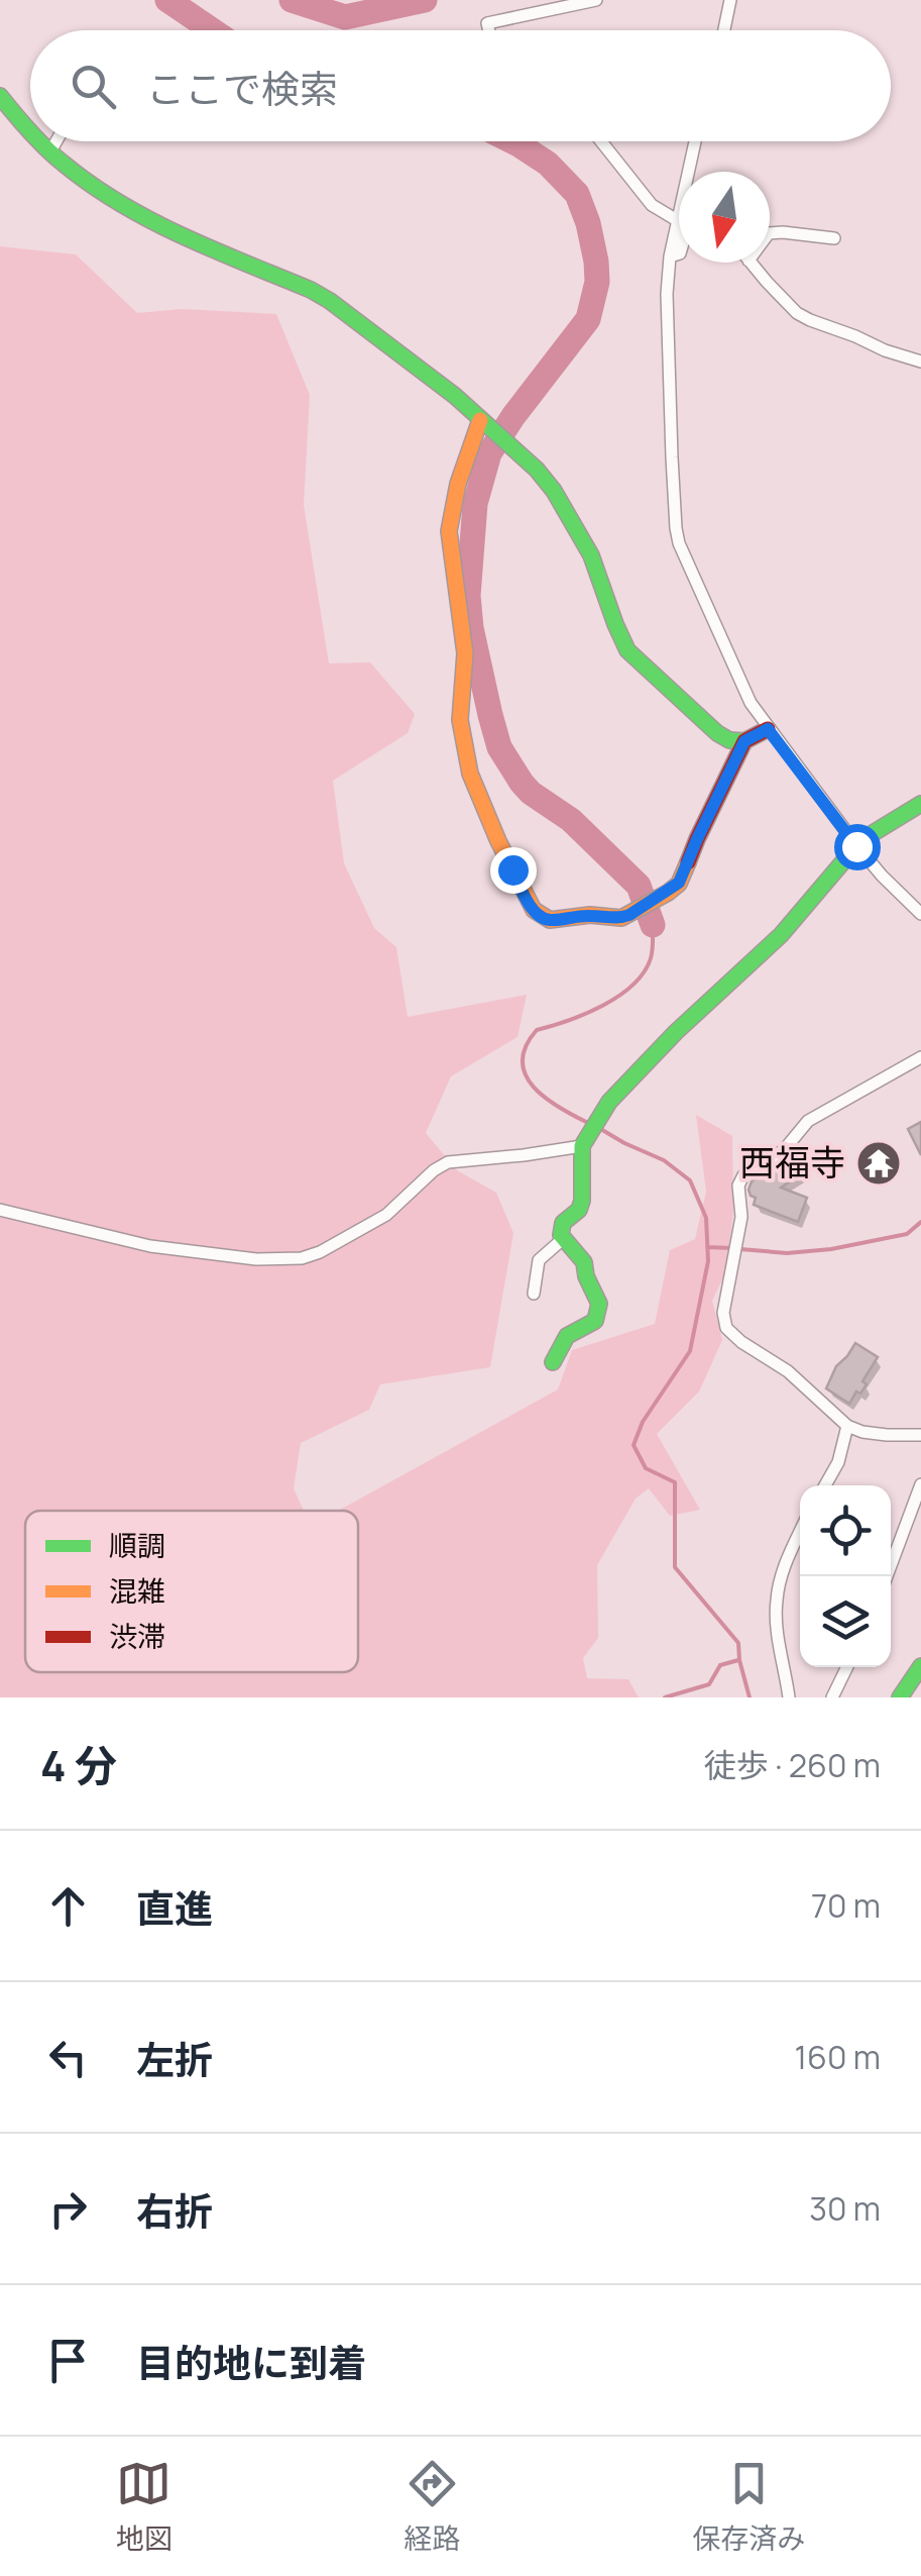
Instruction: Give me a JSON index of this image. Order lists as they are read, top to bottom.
{
  "places": {
    "temple": ["西福寺"]
  },
  "legend": ["順調", "混雑", "渋滞"],
  "north": "bottom",
  "page": {
    "search": "ここで検索",
    "heading": ["4 分", "徒歩 · 260 m"],
    "list": [
      ["直進", "70 m"],
      ["左折", "160 m"],
      ["右折", "30 m"],
      "目的地に到着"
    ],
    "nav": ["地図", "経路", "保存済み"]
  }
}
